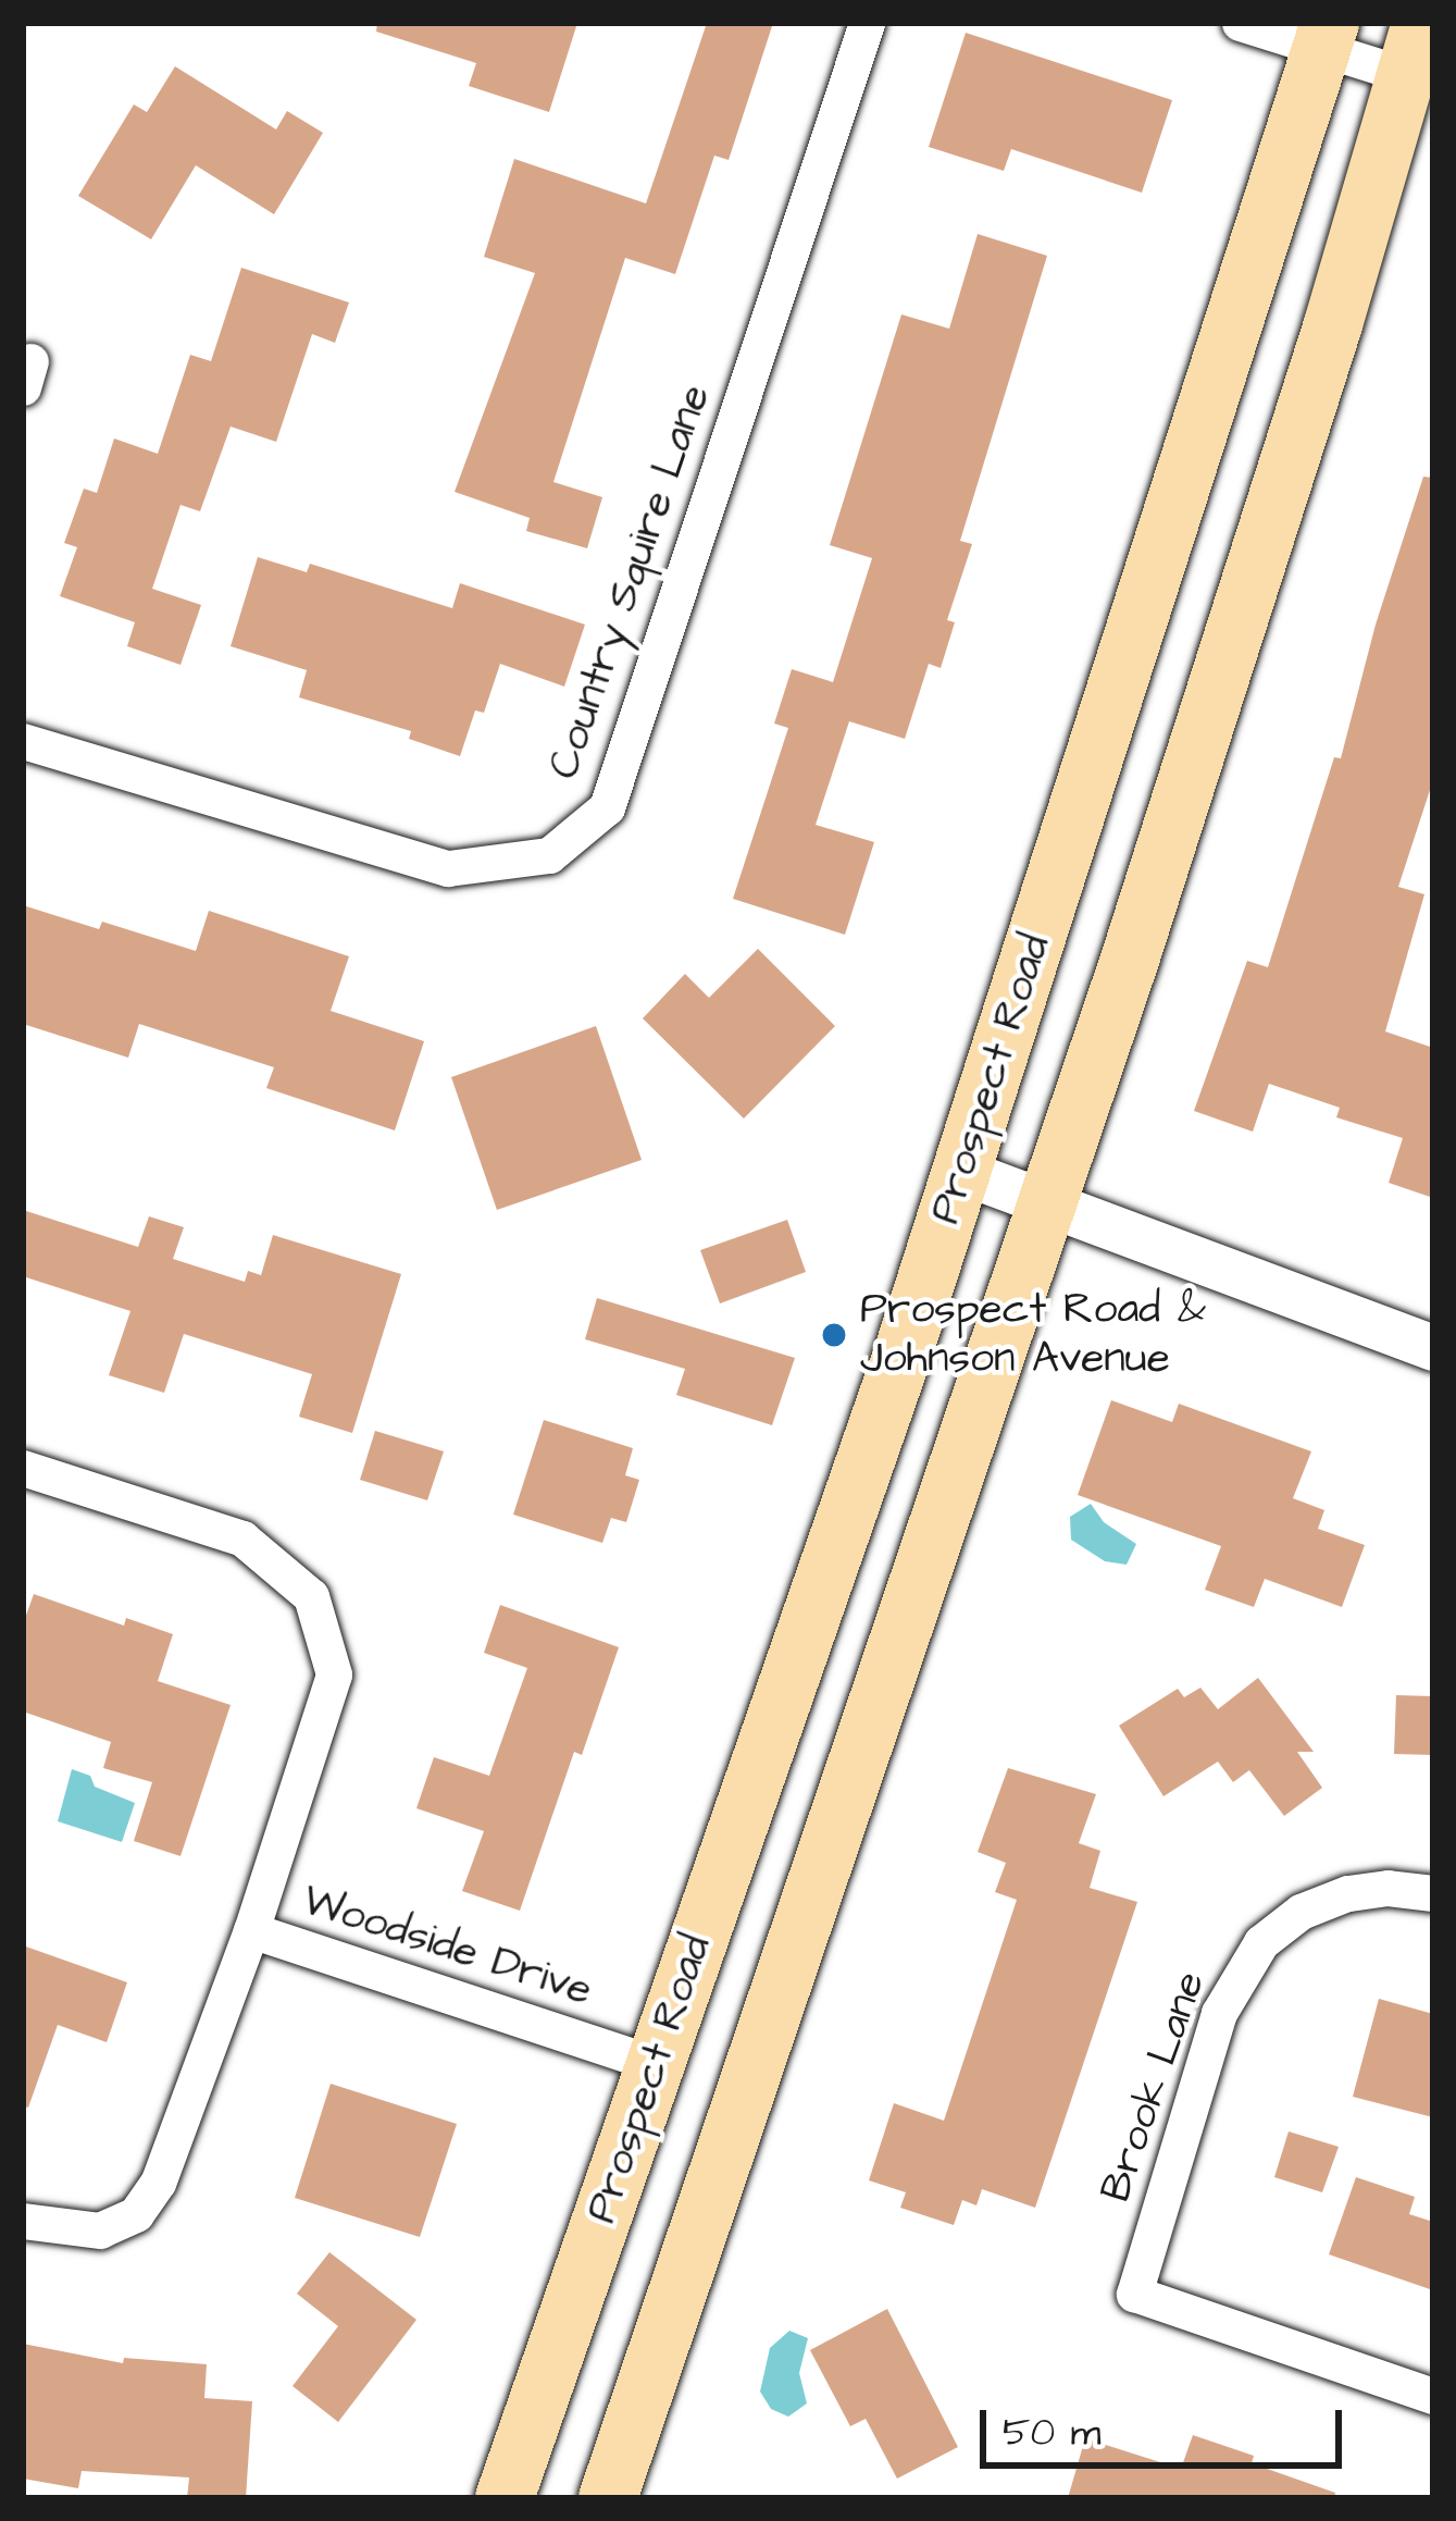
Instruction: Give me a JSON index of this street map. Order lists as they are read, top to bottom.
{
  "streets": {
    "main road": ["Prospect Road"],
    "street": ["Country Squire Lane", "Woodside Drive", "Brook Lane"]
  },
  "crossings": [
    ["Prospect Road", "Woodside Drive"]
  ],
  "places": ["Prospect Road & Johnson Avenue"],
  "scale_bar": "50 m"
}
